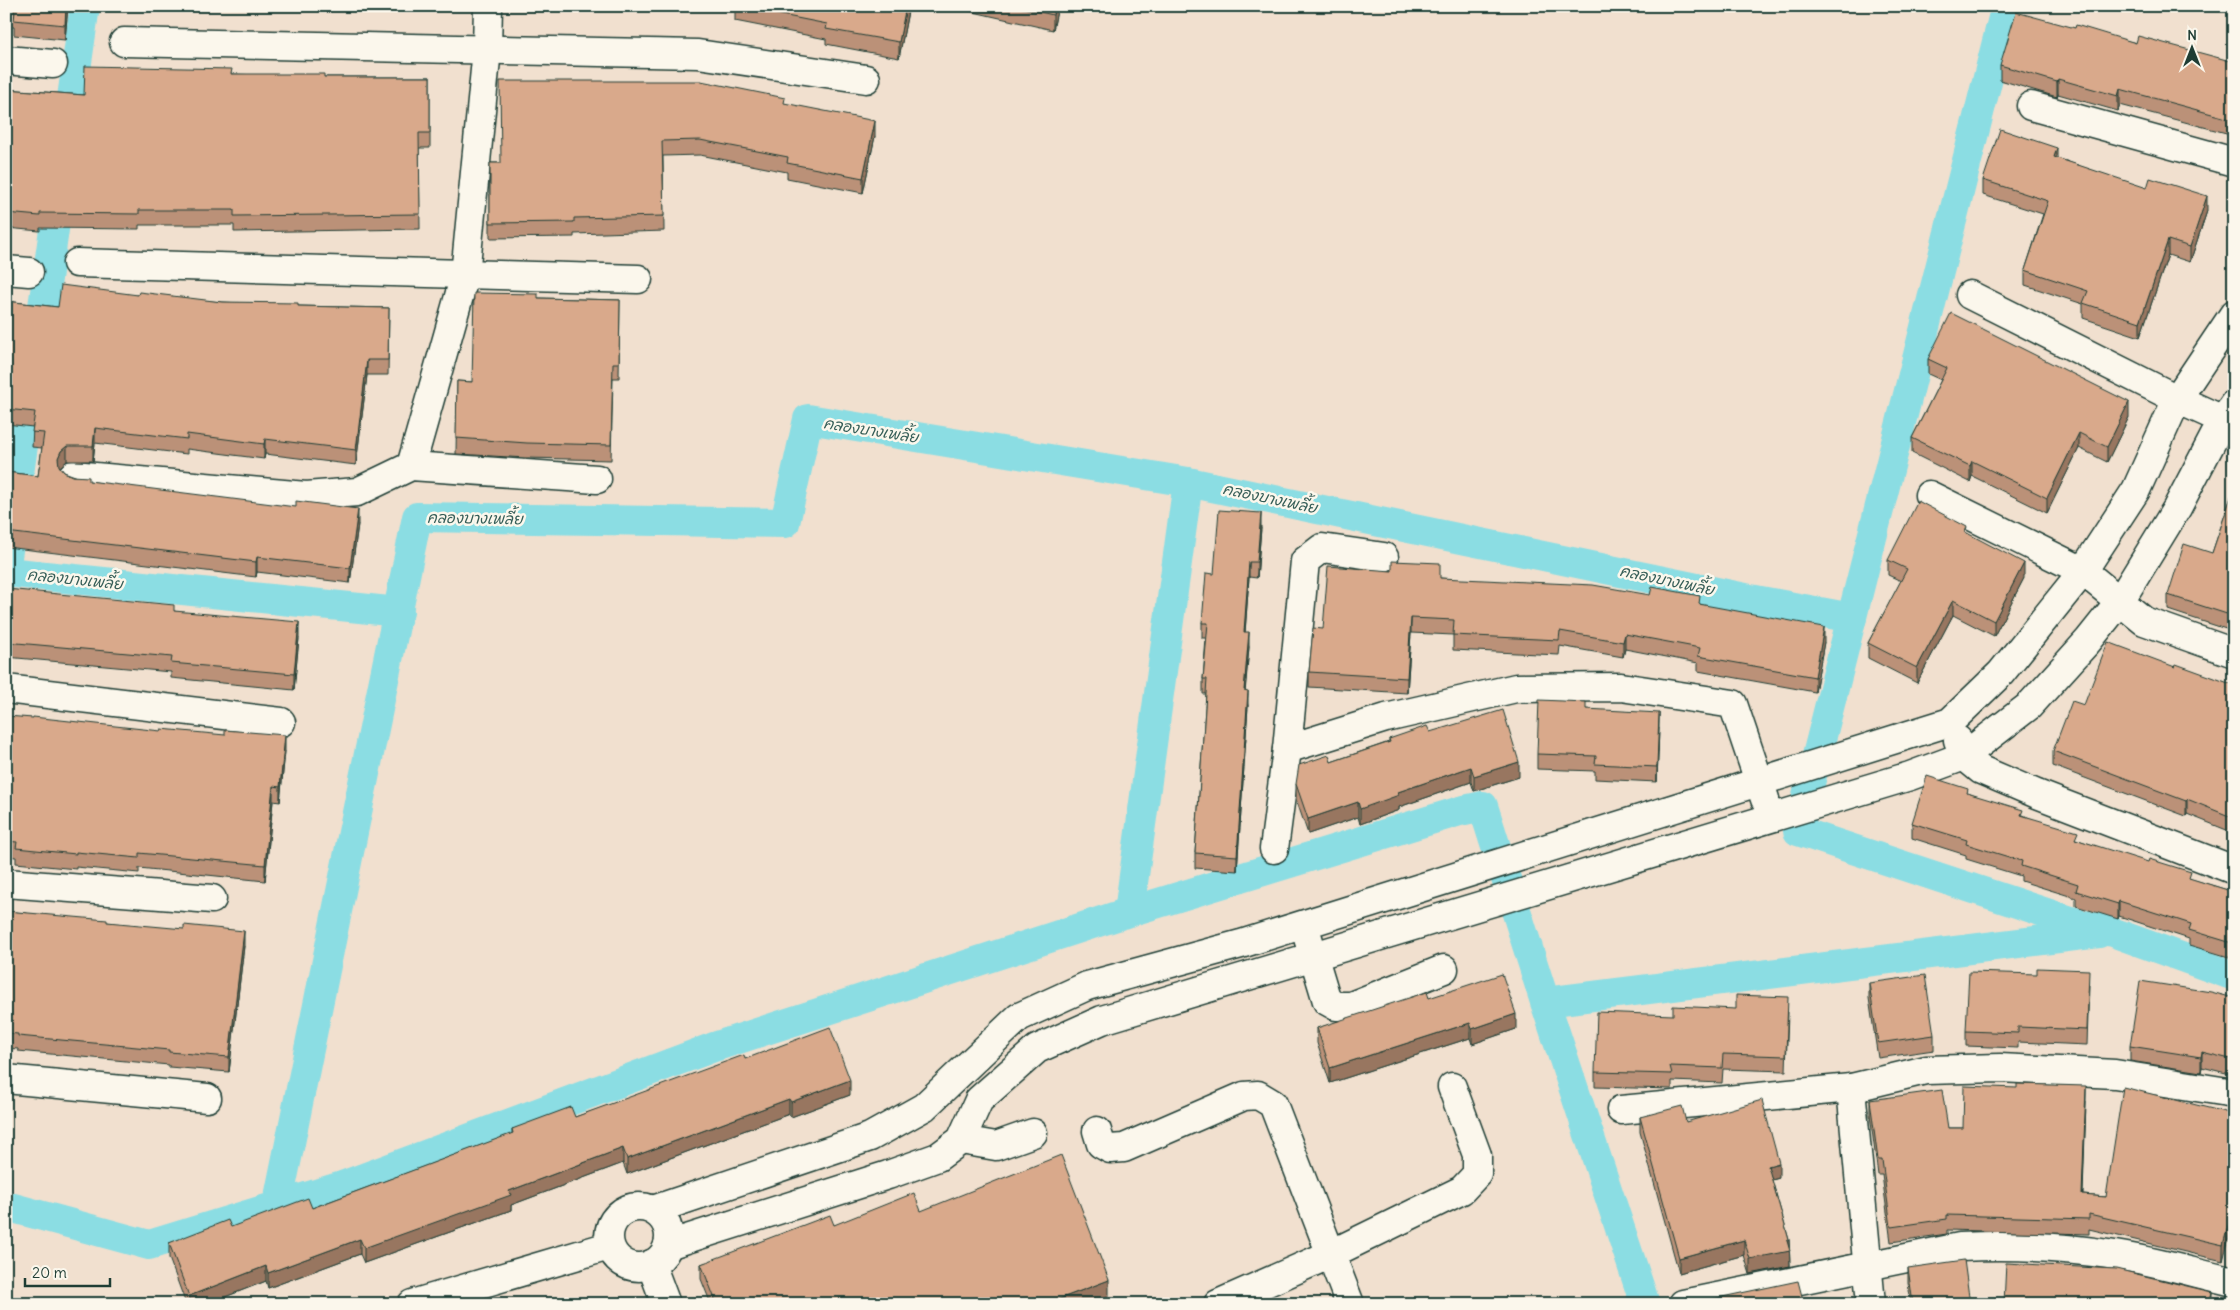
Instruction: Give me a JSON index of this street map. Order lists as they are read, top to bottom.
{
  "water": ["คลองบางเพลี้ย"],
  "scale_bar": "20 m",
  "north": "top"
}
